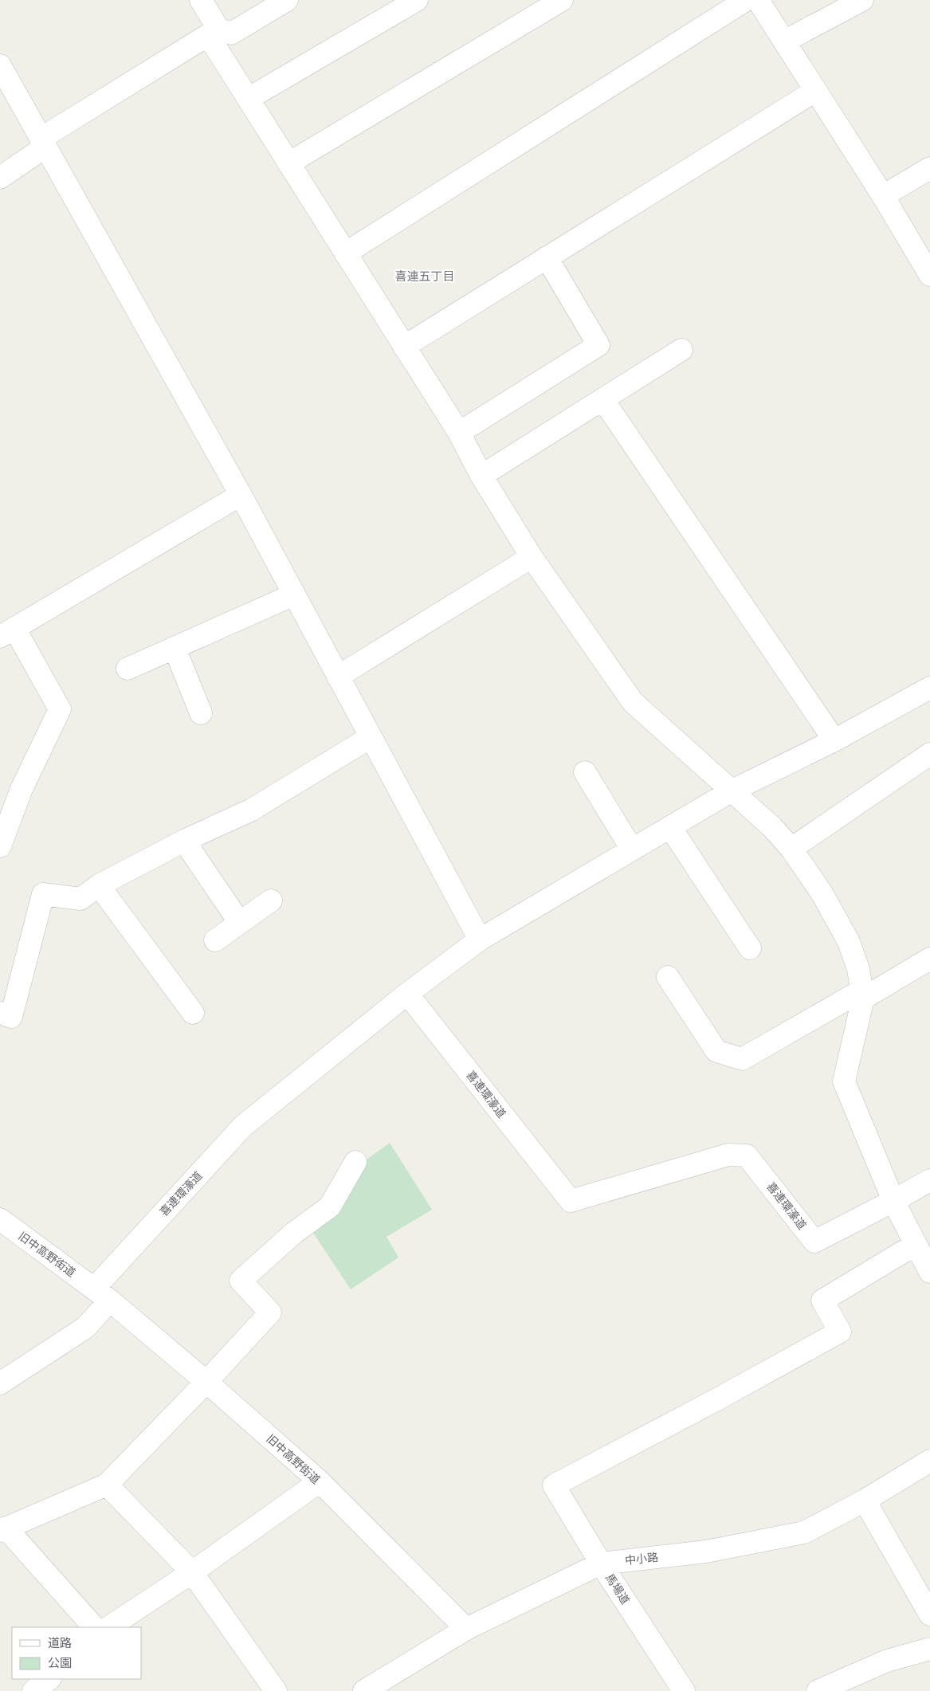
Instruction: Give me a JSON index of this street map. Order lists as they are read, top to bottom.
{
  "streets": {
    "street": [
      "喜連環濠道",
      "旧中高野街道",
      "中小路",
      "馬場道"
    ]
  },
  "crossings": [
    ["喜連環濠道", "旧中高野街道"],
    ["旧中高野街道", "中小路"],
    ["中小路", "馬場道"]
  ],
  "districts": ["喜連五丁目"],
  "legend": ["道路", "公園"]
}
